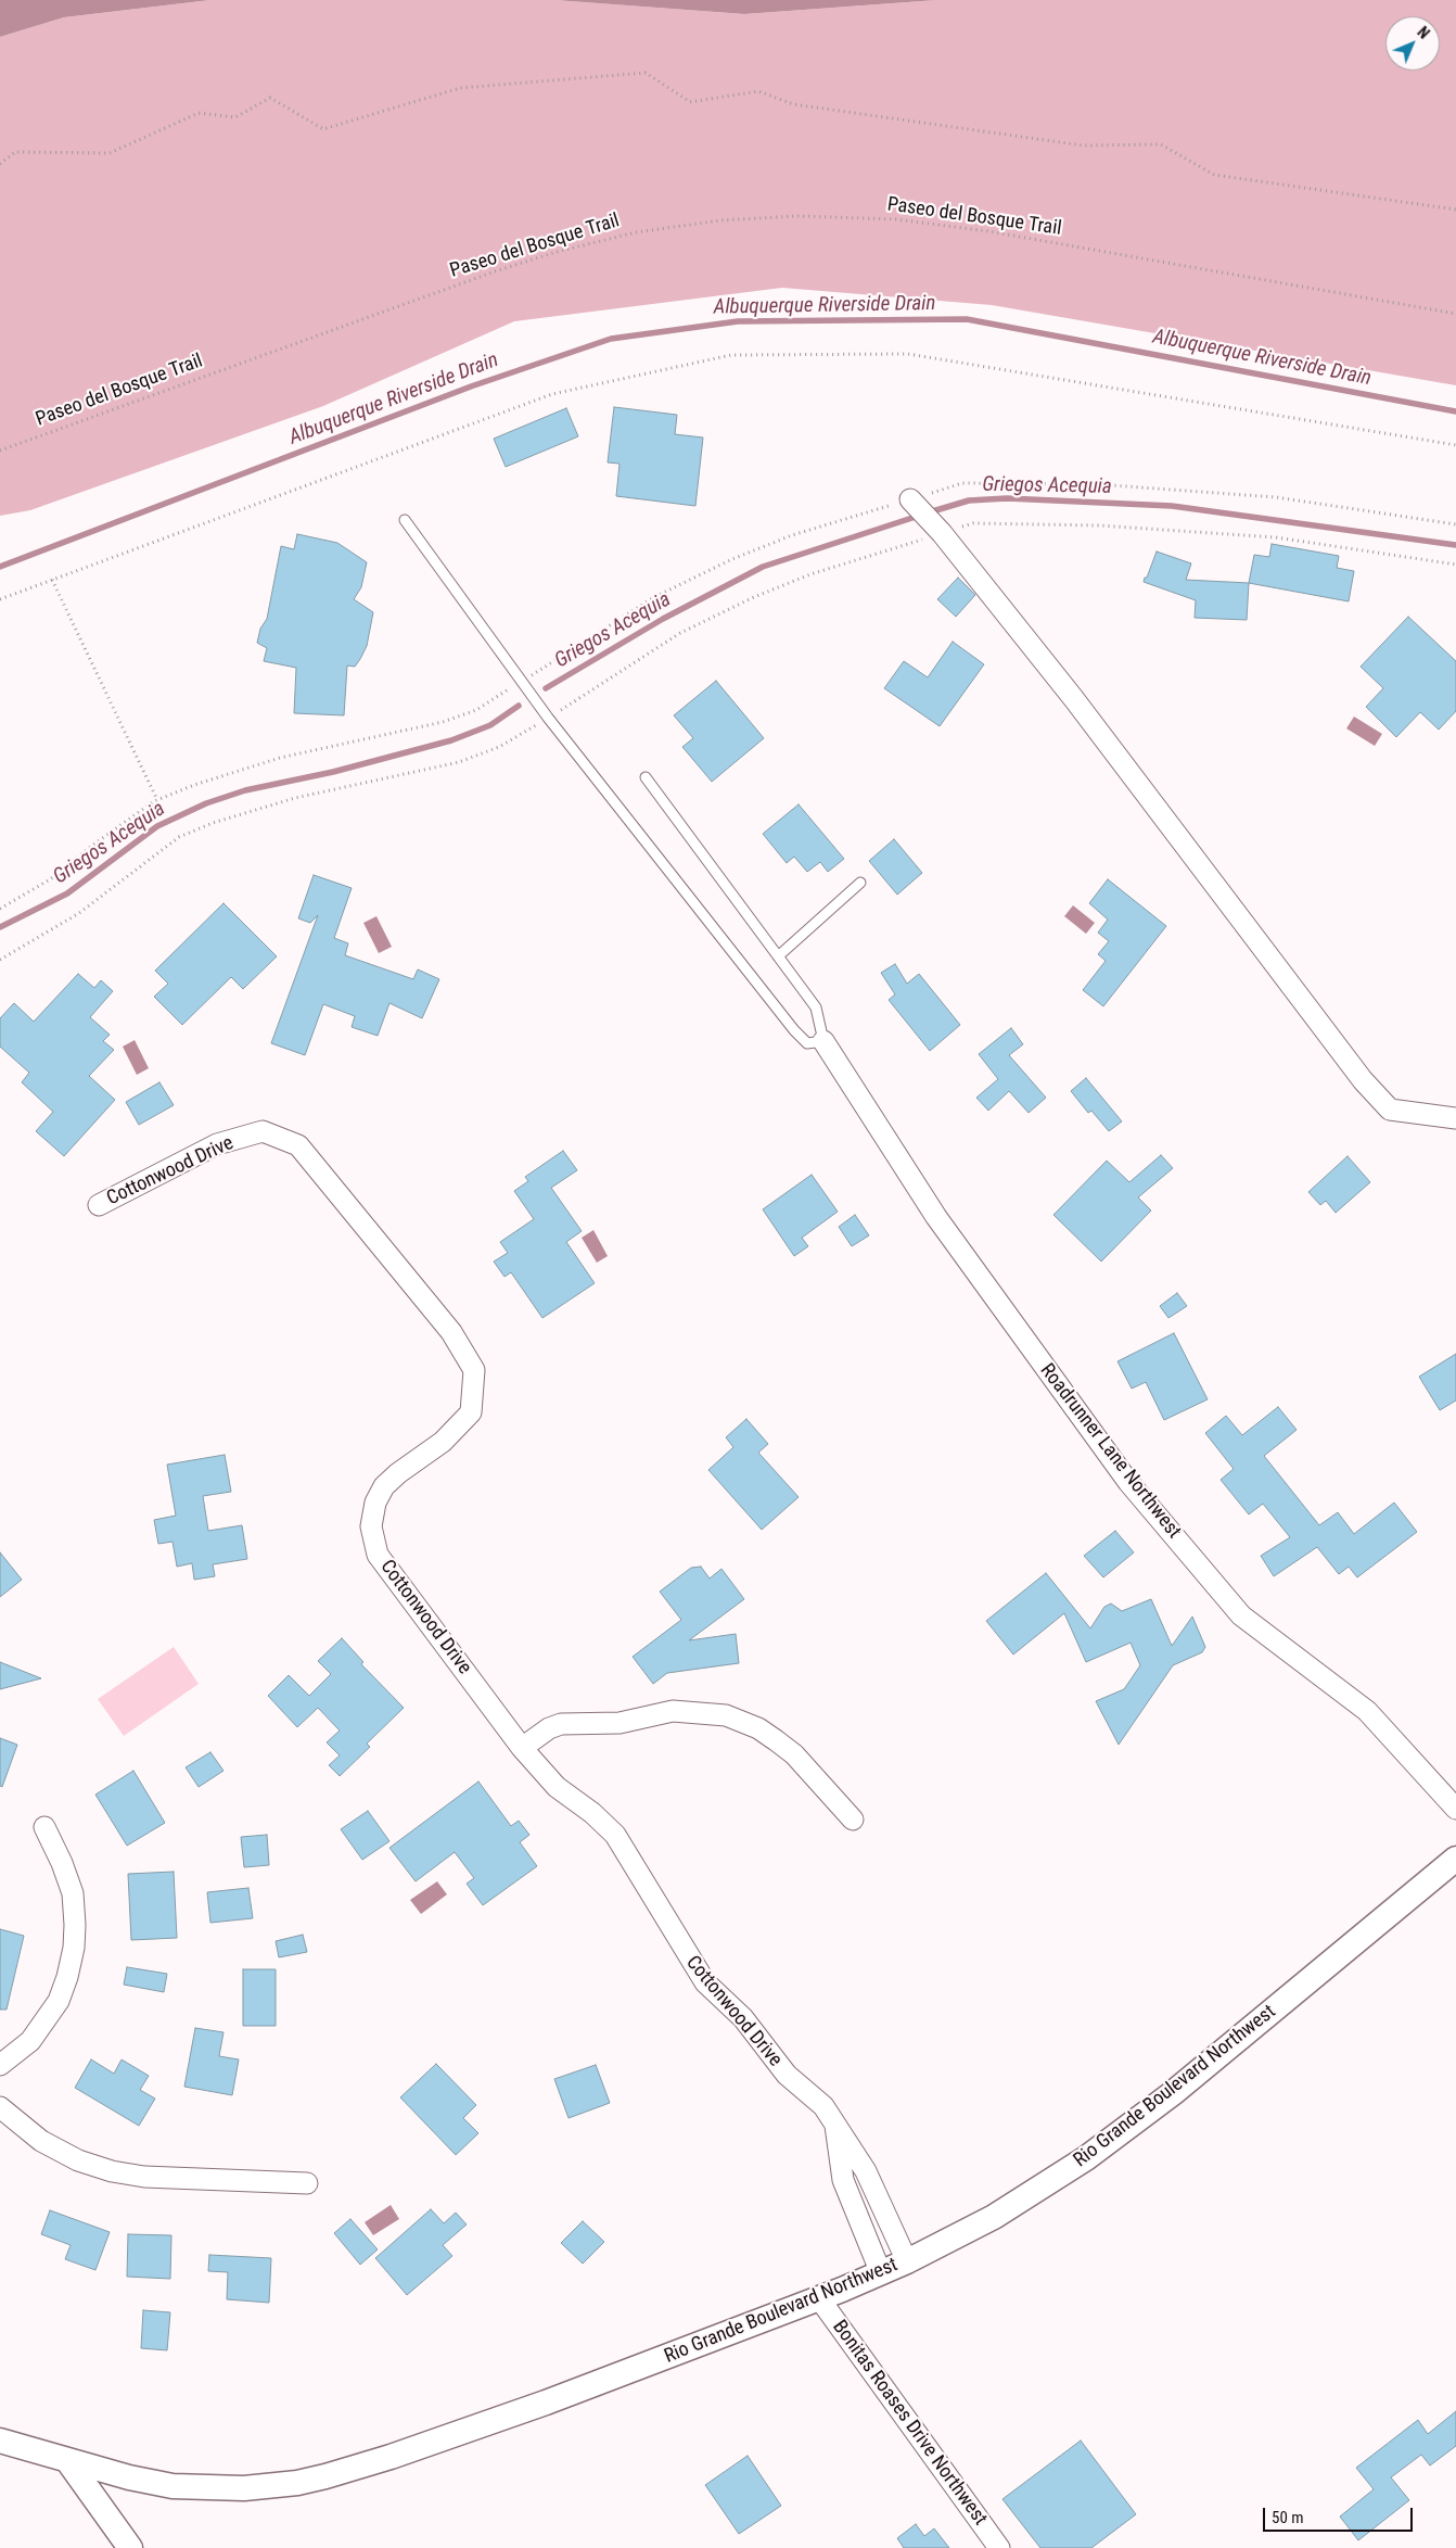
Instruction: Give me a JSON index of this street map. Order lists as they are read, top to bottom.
{
  "streets": {
    "street": [
      "Cottonwood Drive",
      "Roadrunner Lane Northwest",
      "Rio Grande Boulevard Northwest",
      "Bonitas Roases Drive Northwest"
    ],
    "path": ["Paseo del Bosque Trail"]
  },
  "crossings": [
    ["Cottonwood Drive", "Rio Grande Boulevard Northwest"],
    ["Rio Grande Boulevard Northwest", "Bonitas Roases Drive Northwest"]
  ],
  "water": ["Albuquerque Riverside Drain", "Griegos Acequia"],
  "scale_bar": "50 m",
  "north": "top right"
}
